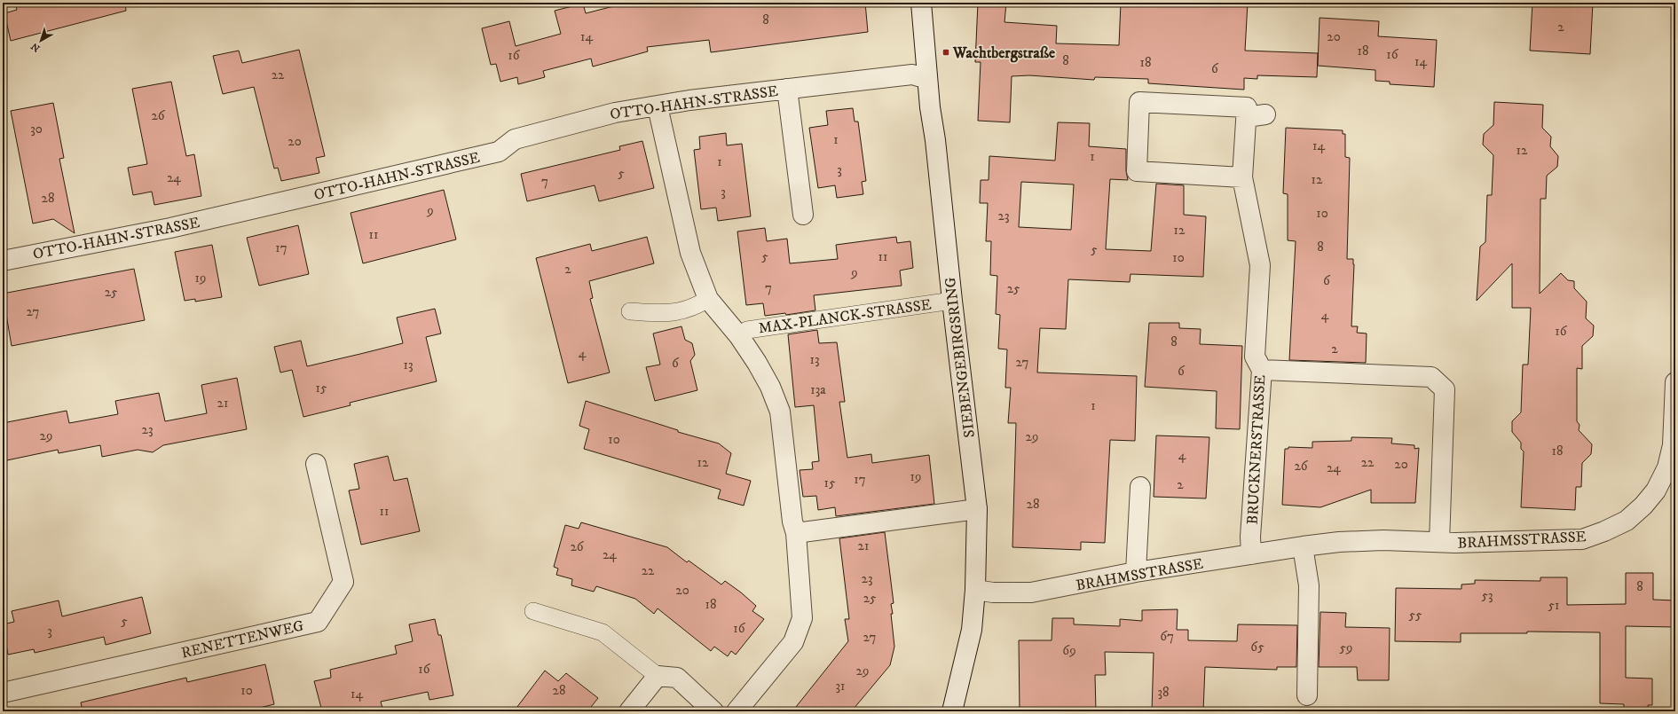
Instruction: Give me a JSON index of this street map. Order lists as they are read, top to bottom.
{
  "streets": {
    "street": [
      "OTTO-HAHN-STRASSE",
      "MAX-PLANCK-STRASSE",
      "SIEBENGEBIRGSRING",
      "BRUCKNERSTRASSE",
      "BRAHMSSTRASSE",
      "RENETTENWEG"
    ]
  },
  "crossings": [
    ["OTTO-HAHN-STRASSE", "MAX-PLANCK-STRASSE"],
    ["OTTO-HAHN-STRASSE", "SIEBENGEBIRGSRING"],
    ["MAX-PLANCK-STRASSE", "SIEBENGEBIRGSRING"],
    ["SIEBENGEBIRGSRING", "BRAHMSSTRASSE"],
    ["BRUCKNERSTRASSE", "BRAHMSSTRASSE"]
  ],
  "places": {
    "transit": ["Wachtbergstraße"]
  },
  "house_numbers": [
    "8",
    "2",
    "14",
    "20",
    "18",
    "16",
    "16",
    "8",
    "14",
    "18",
    "6",
    "22",
    "26",
    "30",
    "1",
    "20",
    "14",
    "12",
    "1",
    "1",
    "3",
    "5",
    "24",
    "12",
    "7",
    "3",
    "28",
    "9",
    "10",
    "23",
    "12",
    "11",
    "8",
    "17",
    "5",
    "5",
    "11",
    "10",
    "2",
    "9",
    "19",
    "6",
    "7",
    "25",
    "25",
    "27",
    "4",
    "16",
    "8",
    "2",
    "4",
    "13",
    "27",
    "6",
    "13",
    "6",
    "15",
    "13a",
    "21",
    "1",
    "23",
    "29",
    "29",
    "10",
    "18",
    "4",
    "12",
    "22",
    "20",
    "26",
    "24",
    "19",
    "17",
    "15",
    "2",
    "28",
    "11",
    "21",
    "26",
    "24",
    "22",
    "23",
    "8",
    "20",
    "53",
    "25",
    "18",
    "51",
    "55",
    "5",
    "16",
    "3",
    "67",
    "27",
    "65",
    "59",
    "69",
    "16",
    "29",
    "31",
    "10",
    "28",
    "38",
    "14"
  ],
  "north": "bottom left"
}
